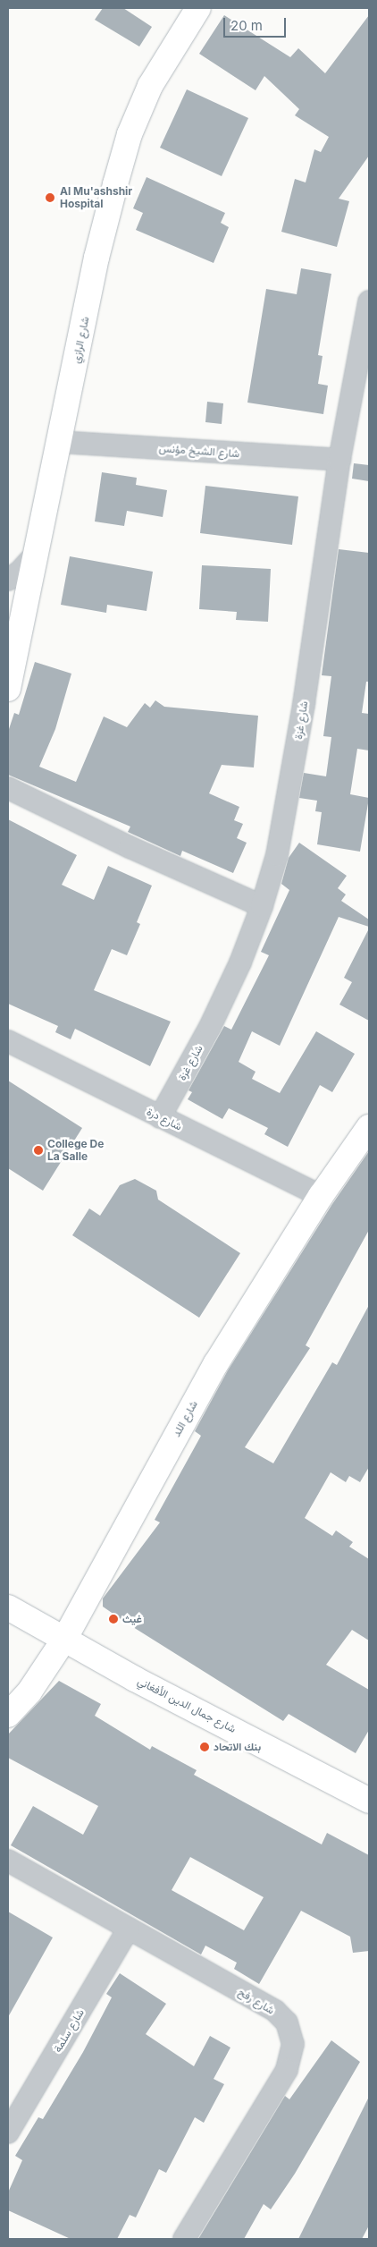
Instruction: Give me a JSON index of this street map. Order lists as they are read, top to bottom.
{
  "streets": {
    "street": [
      "شارع الرازي",
      "شارع الشيخ مؤنس",
      "شارع غزة",
      "شارع درة",
      "شارع اللد",
      "شارع جمال الدين الأفغاني",
      "شارع رفح",
      "شارع سلمة"
    ]
  },
  "crossings": [
    ["شارع الرازي", "شارع الشيخ مؤنس"],
    ["شارع الشيخ مؤنس", "شارع غزة"],
    ["شارع غزة", "شارع درة"],
    ["شارع درة", "شارع اللد"],
    ["شارع اللد", "شارع جمال الدين الأفغاني"],
    ["شارع رفح", "شارع سلمة"]
  ],
  "places": [
    "Al Mu'ashshir Hospital",
    "College De La Salle",
    "غيث",
    "بنك الاتحاد"
  ],
  "scale_bar": "20 m"
}
